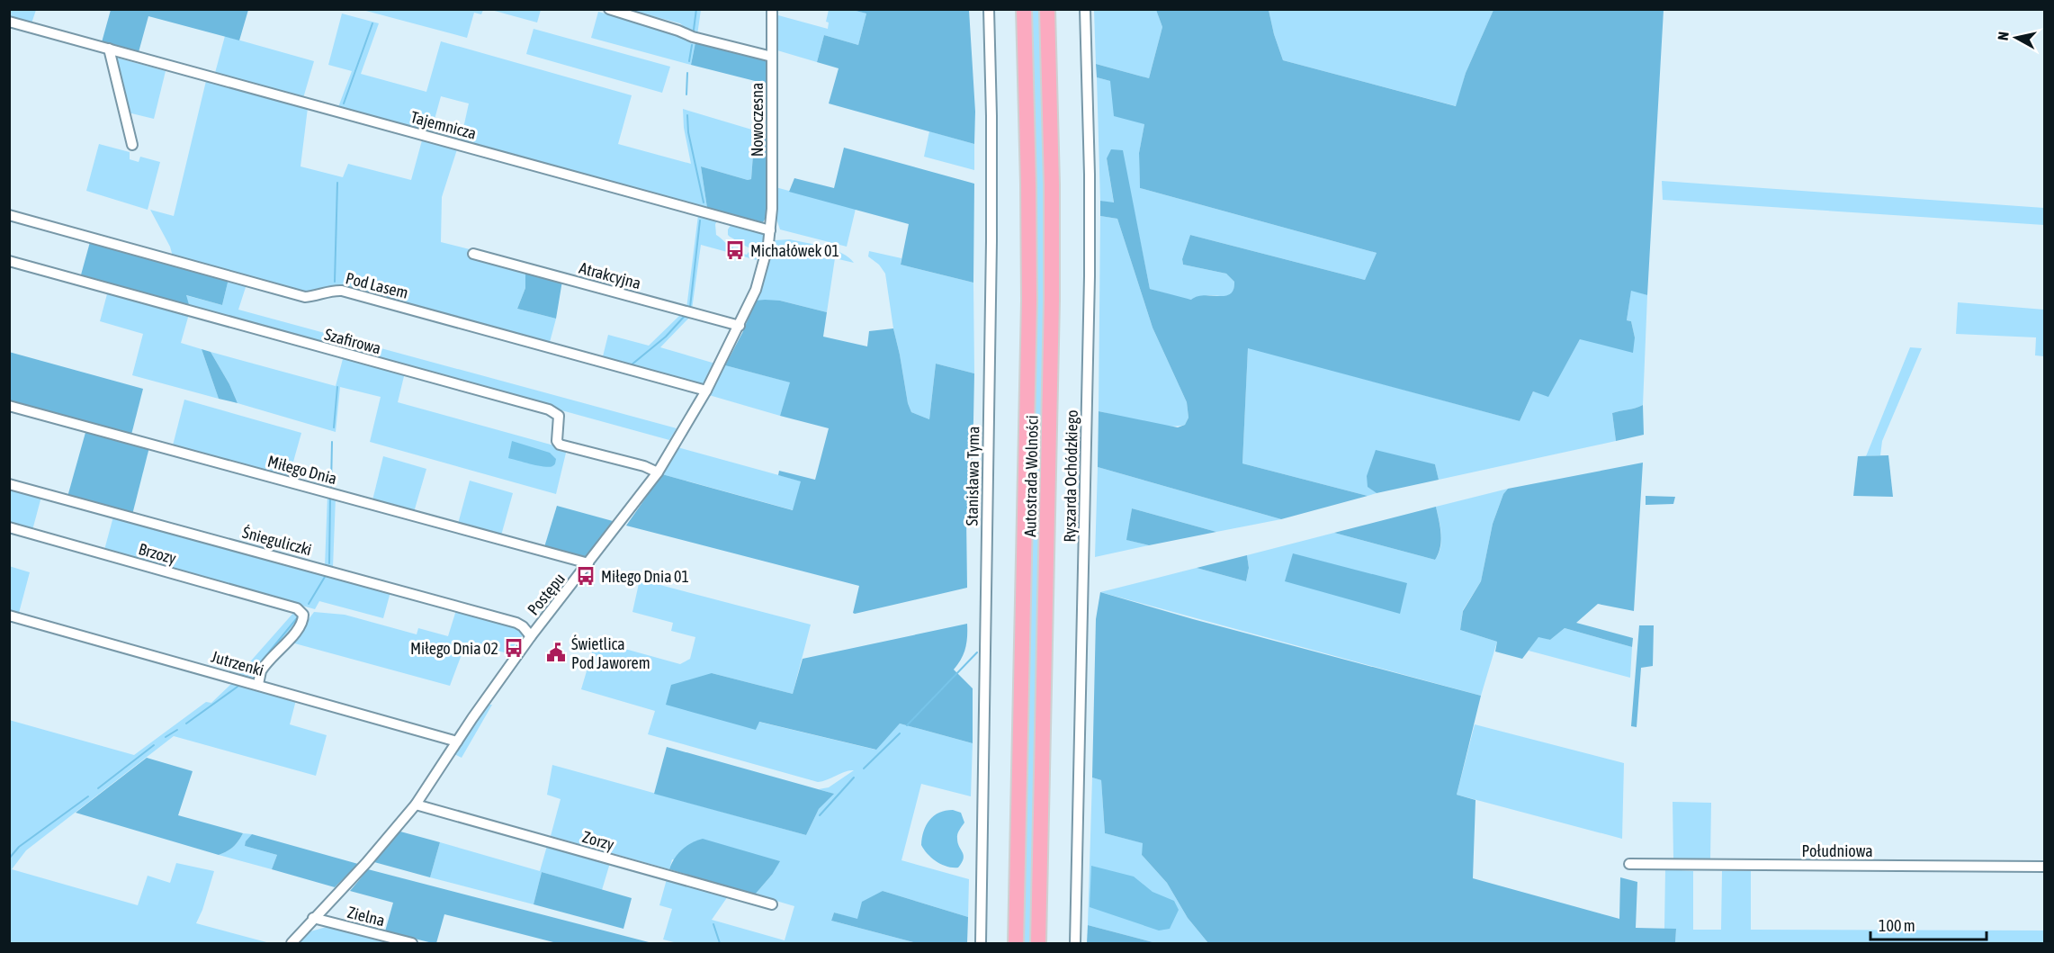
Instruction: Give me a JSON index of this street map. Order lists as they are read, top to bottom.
{
  "streets": {
    "highway": ["Autostrada Wolności"],
    "street": [
      "Nowoczesna",
      "Tajemnicza",
      "Atrakcyjna",
      "Pod Lasem",
      "Szafirowa",
      "Miłego Dnia",
      "Stanisława Tyma",
      "Ryszarda Ochódzkiego",
      "Śnieguliczki",
      "Brzozy",
      "Postępu",
      "Jutrzenki",
      "Zorzy",
      "Południowa",
      "Zielna"
    ]
  },
  "crossings": [
    ["Nowoczesna", "Tajemnicza"],
    ["Nowoczesna", "Postępu"],
    ["Tajemnicza", "Postępu"],
    ["Atrakcyjna", "Postępu"],
    ["Pod Lasem", "Postępu"],
    ["Szafirowa", "Postępu"],
    ["Miłego Dnia", "Postępu"],
    ["Śnieguliczki", "Postępu"],
    ["Brzozy", "Jutrzenki"],
    ["Postępu", "Jutrzenki"],
    ["Postępu", "Zorzy"],
    ["Postępu", "Zielna"]
  ],
  "places": {
    "bus stop": ["Michałówek 01", "Miłego Dnia 01", "Miłego Dnia 02"],
    "public building": ["Świetlica Pod Jaworem"]
  },
  "scale_bar": "100 m",
  "north": "left"
}
